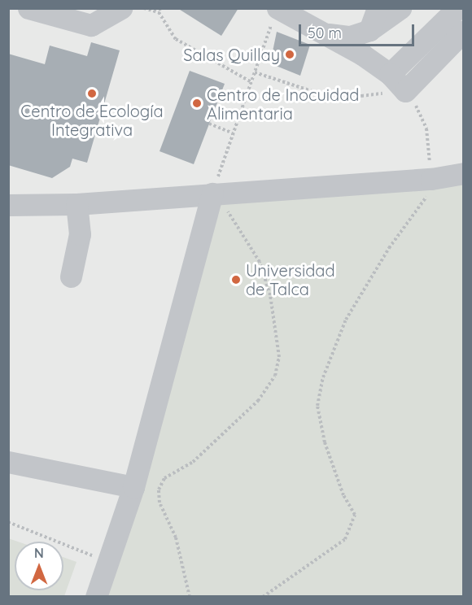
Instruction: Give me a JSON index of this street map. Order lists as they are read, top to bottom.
{
  "places": [
    "Salas Quillay",
    "Centro de Ecología Integrativa",
    "Centro de Inocuidad Alimentaria",
    "Universidad de Talca"
  ],
  "scale_bar": "50 m",
  "north": "top"
}
